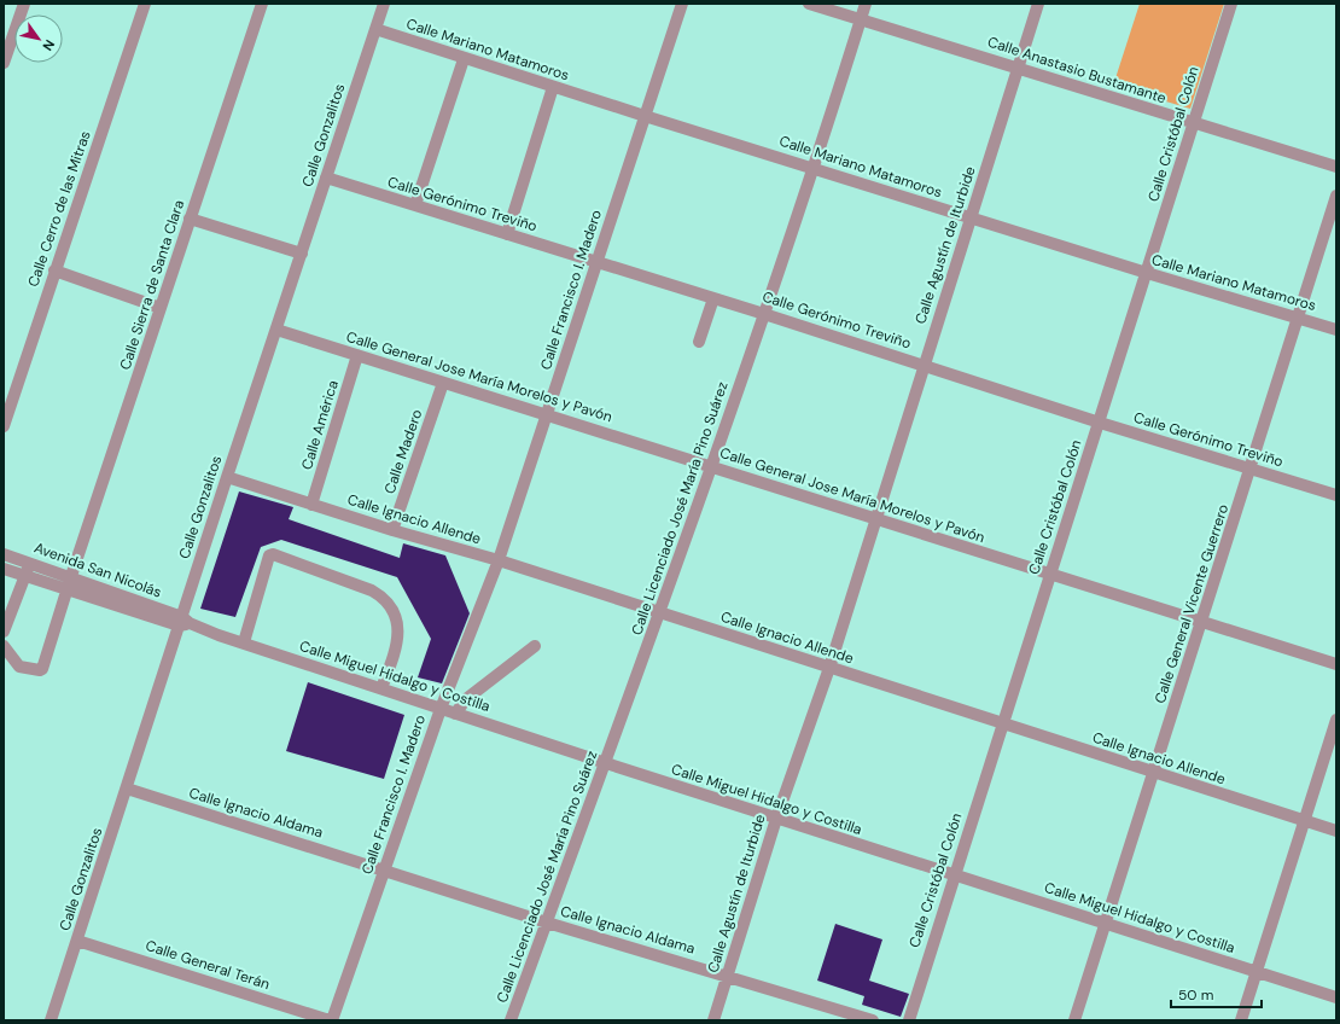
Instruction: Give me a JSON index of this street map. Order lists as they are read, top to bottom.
{
  "streets": {
    "street": [
      "Calle Mariano Matamoros",
      "Calle Anastasio Bustamante",
      "Calle Cristóbal Colón",
      "Calle Gonzalitos",
      "Calle Gerónimo Treviño",
      "Calle Cerro de las Mitras",
      "Calle Agustín de Iturbide",
      "Calle Sierra de Santa Clara",
      "Calle Francisco I. Madero",
      "Calle General Jose María Morelos y Pavón",
      "Calle América",
      "Calle Madero",
      "Calle Licenciado José María Pino Suárez",
      "Calle Ignacio Allende",
      "Avenida San Nicolás",
      "Calle General Vicente Guerrero",
      "Calle Miguel Hidalgo y Costilla",
      "Calle Ignacio Aldama",
      "Calle General Terán"
    ]
  },
  "crossings": [
    ["Calle Mariano Matamoros", "Calle Cristóbal Colón"],
    ["Calle Mariano Matamoros", "Calle Gonzalitos"],
    ["Calle Mariano Matamoros", "Calle Agustín de Iturbide"],
    ["Calle Mariano Matamoros", "Calle Francisco I. Madero"],
    ["Calle Mariano Matamoros", "Calle Licenciado José María Pino Suárez"],
    ["Calle Mariano Matamoros", "Calle General Vicente Guerrero"],
    ["Calle Anastasio Bustamante", "Calle Cristóbal Colón"],
    ["Calle Anastasio Bustamante", "Calle Agustín de Iturbide"],
    ["Calle Anastasio Bustamante", "Calle Licenciado José María Pino Suárez"],
    ["Calle Cristóbal Colón", "Calle Gerónimo Treviño"],
    ["Calle Cristóbal Colón", "Calle General Jose María Morelos y Pavón"],
    ["Calle Cristóbal Colón", "Calle Ignacio Allende"],
    ["Calle Cristóbal Colón", "Calle Miguel Hidalgo y Costilla"],
    ["Calle Gonzalitos", "Calle Gerónimo Treviño"],
    ["Calle Gonzalitos", "Calle General Jose María Morelos y Pavón"],
    ["Calle Gonzalitos", "Calle Ignacio Allende"],
    ["Calle Gonzalitos", "Avenida San Nicolás"],
    ["Calle Gonzalitos", "Calle Miguel Hidalgo y Costilla"],
    ["Calle Gonzalitos", "Calle Ignacio Aldama"],
    ["Calle Gonzalitos", "Calle General Terán"],
    ["Calle Gerónimo Treviño", "Calle Agustín de Iturbide"],
    ["Calle Gerónimo Treviño", "Calle Francisco I. Madero"],
    ["Calle Gerónimo Treviño", "Calle Licenciado José María Pino Suárez"],
    ["Calle Gerónimo Treviño", "Calle General Vicente Guerrero"],
    ["Calle Agustín de Iturbide", "Calle General Jose María Morelos y Pavón"],
    ["Calle Agustín de Iturbide", "Calle Ignacio Allende"],
    ["Calle Agustín de Iturbide", "Calle Miguel Hidalgo y Costilla"],
    ["Calle Agustín de Iturbide", "Calle Ignacio Aldama"],
    ["Calle Sierra de Santa Clara", "Avenida San Nicolás"],
    ["Calle Francisco I. Madero", "Calle General Jose María Morelos y Pavón"],
    ["Calle Francisco I. Madero", "Calle Ignacio Allende"],
    ["Calle Francisco I. Madero", "Calle Miguel Hidalgo y Costilla"],
    ["Calle Francisco I. Madero", "Calle Ignacio Aldama"],
    ["Calle Francisco I. Madero", "Calle General Terán"],
    ["Calle General Jose María Morelos y Pavón", "Calle América"],
    ["Calle General Jose María Morelos y Pavón", "Calle Madero"],
    ["Calle General Jose María Morelos y Pavón", "Calle Licenciado José María Pino Suárez"],
    ["Calle General Jose María Morelos y Pavón", "Calle General Vicente Guerrero"],
    ["Calle América", "Calle Ignacio Allende"],
    ["Calle Madero", "Calle Ignacio Allende"],
    ["Calle Licenciado José María Pino Suárez", "Calle Ignacio Allende"],
    ["Calle Licenciado José María Pino Suárez", "Calle Miguel Hidalgo y Costilla"],
    ["Calle Licenciado José María Pino Suárez", "Calle Ignacio Aldama"],
    ["Calle Ignacio Allende", "Calle General Vicente Guerrero"],
    ["Avenida San Nicolás", "Calle Miguel Hidalgo y Costilla"],
    ["Calle General Vicente Guerrero", "Calle Miguel Hidalgo y Costilla"]
  ],
  "scale_bar": "50 m",
  "north": "bottom right"
}
